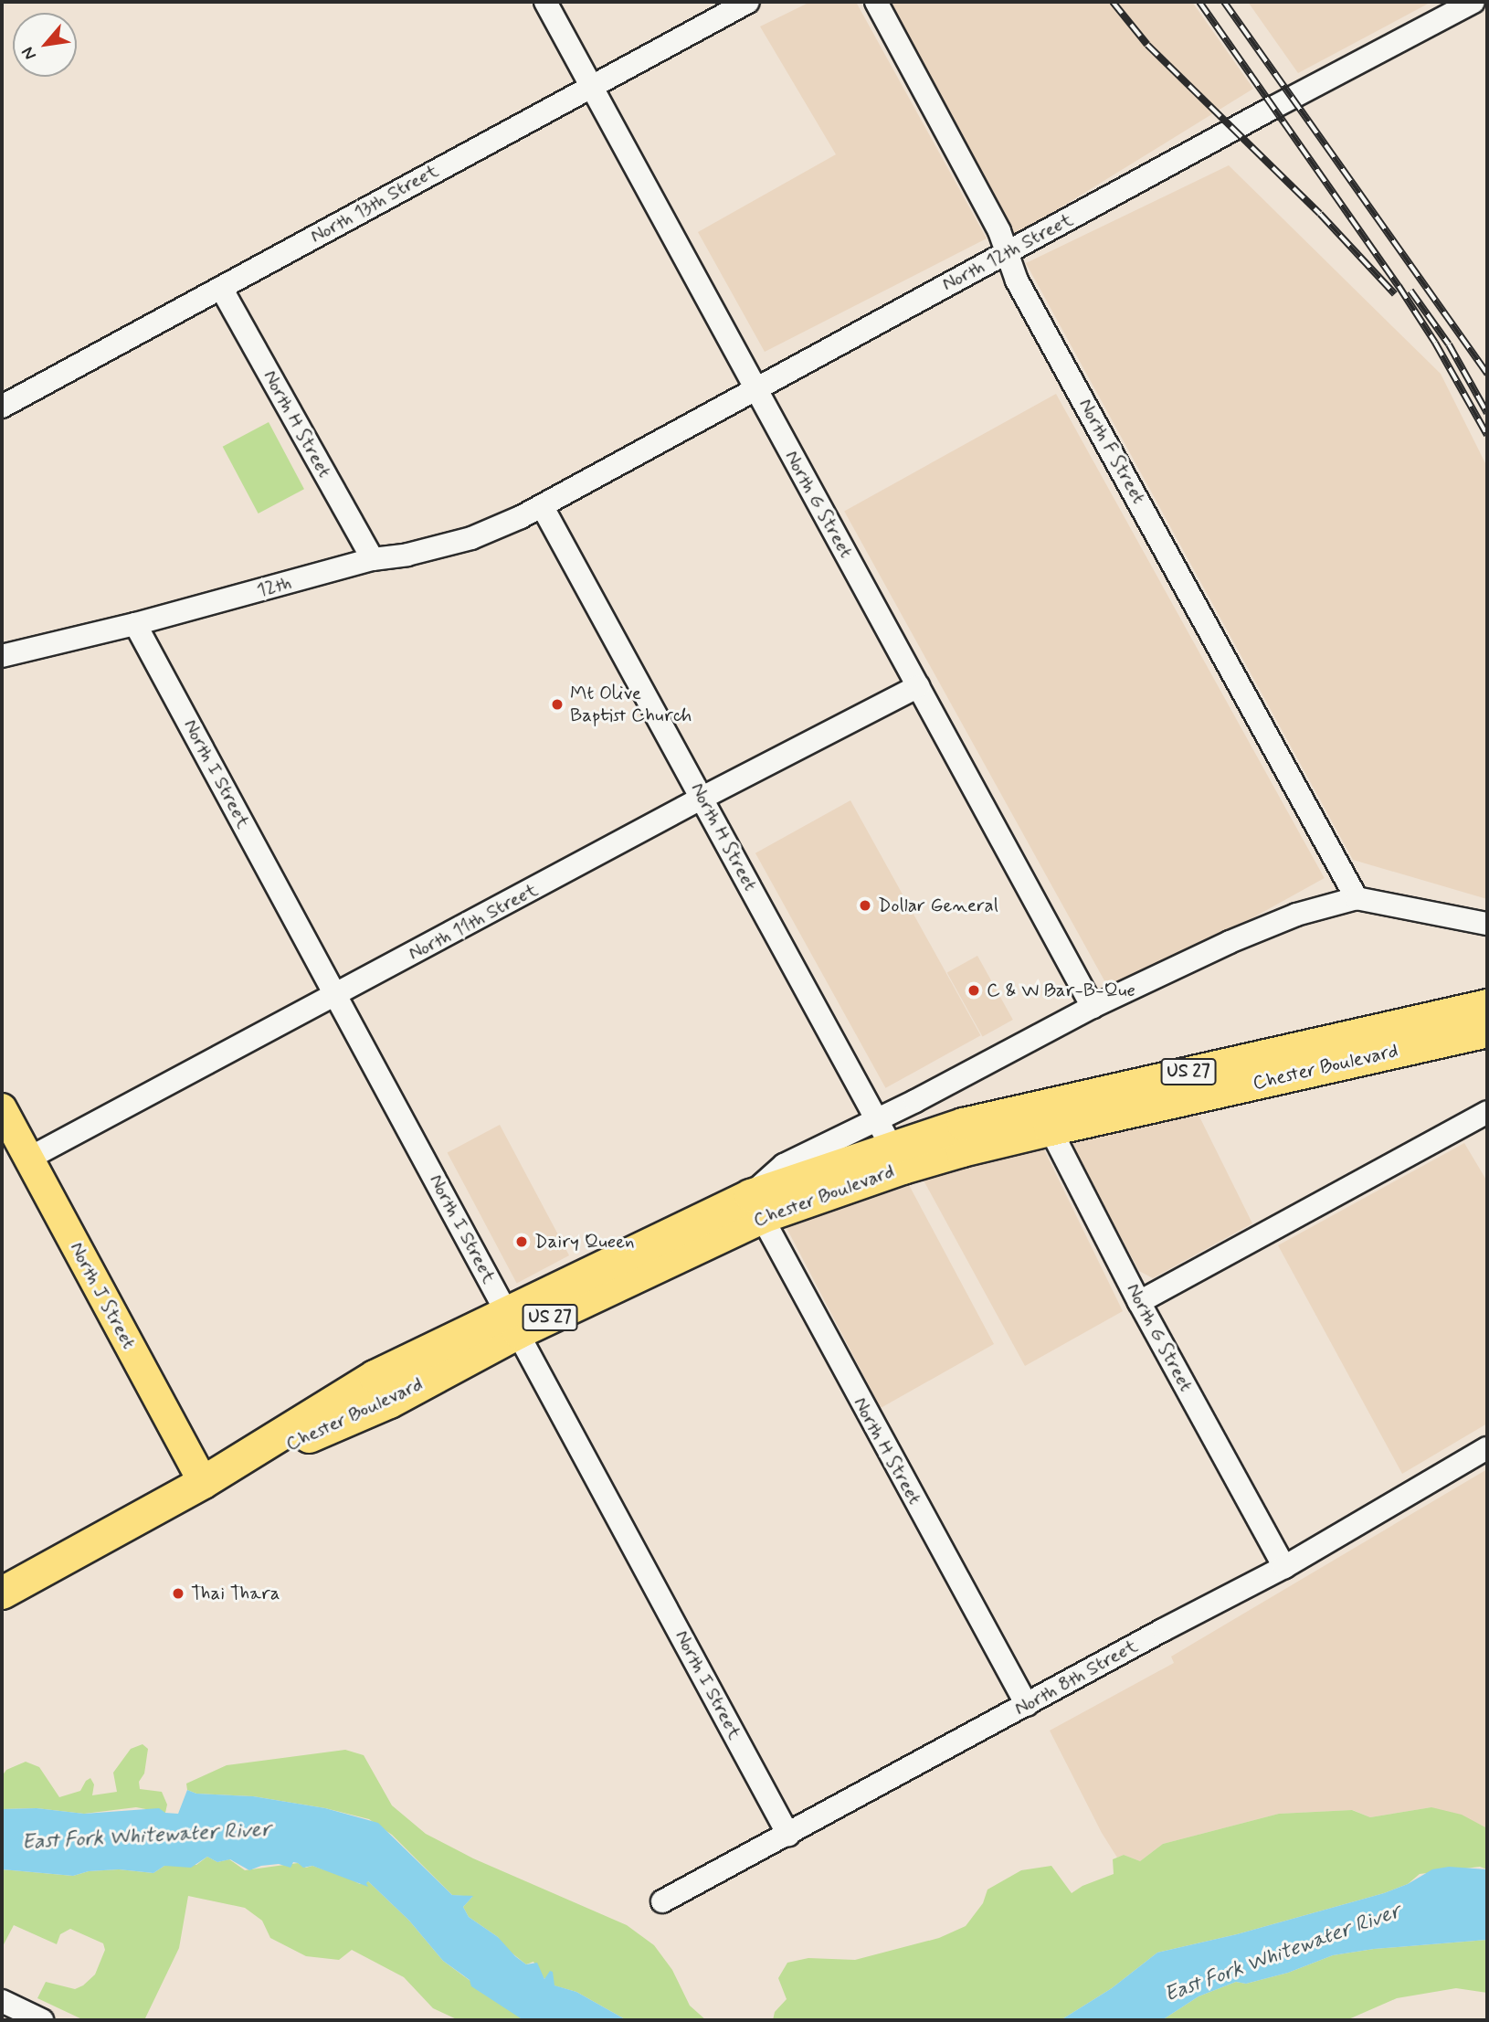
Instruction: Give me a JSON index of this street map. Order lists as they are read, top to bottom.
{
  "streets": {
    "highway": ["Chester Boulevard", "US 27"],
    "main road": ["North J Street"],
    "street": [
      "North 13th Street",
      "North 12th Street",
      "North H Street",
      "North F Street",
      "North G Street",
      "12th",
      "North I Street",
      "North 11th Street",
      "North 8th Street"
    ]
  },
  "crossings": [
    ["North 13th Street", "North H Street"],
    ["North 13th Street", "North G Street"],
    ["North 12th Street", "North H Street"],
    ["North 12th Street", "North F Street"],
    ["North 12th Street", "North G Street"],
    ["North 12th Street", "12th"],
    ["North H Street", "12th"],
    ["North H Street", "North 11th Street"],
    ["North H Street", "Chester Boulevard"],
    ["North H Street", "North 8th Street"],
    ["North F Street", "Chester Boulevard"],
    ["North G Street", "North 11th Street"],
    ["North G Street", "Chester Boulevard"],
    ["North G Street", "North 8th Street"],
    ["12th", "North I Street"],
    ["North I Street", "North 11th Street"],
    ["North I Street", "Chester Boulevard"],
    ["North I Street", "North 8th Street"],
    ["North 11th Street", "North J Street"],
    ["Chester Boulevard", "North J Street"]
  ],
  "water": ["East Fork Whitewater River"],
  "places": [
    "Mt Olive Baptist Church",
    "Dollar General",
    "C & W Bar-B-Que",
    "Dairy Queen",
    "Thai Thara"
  ],
  "north": "bottom left"
}
